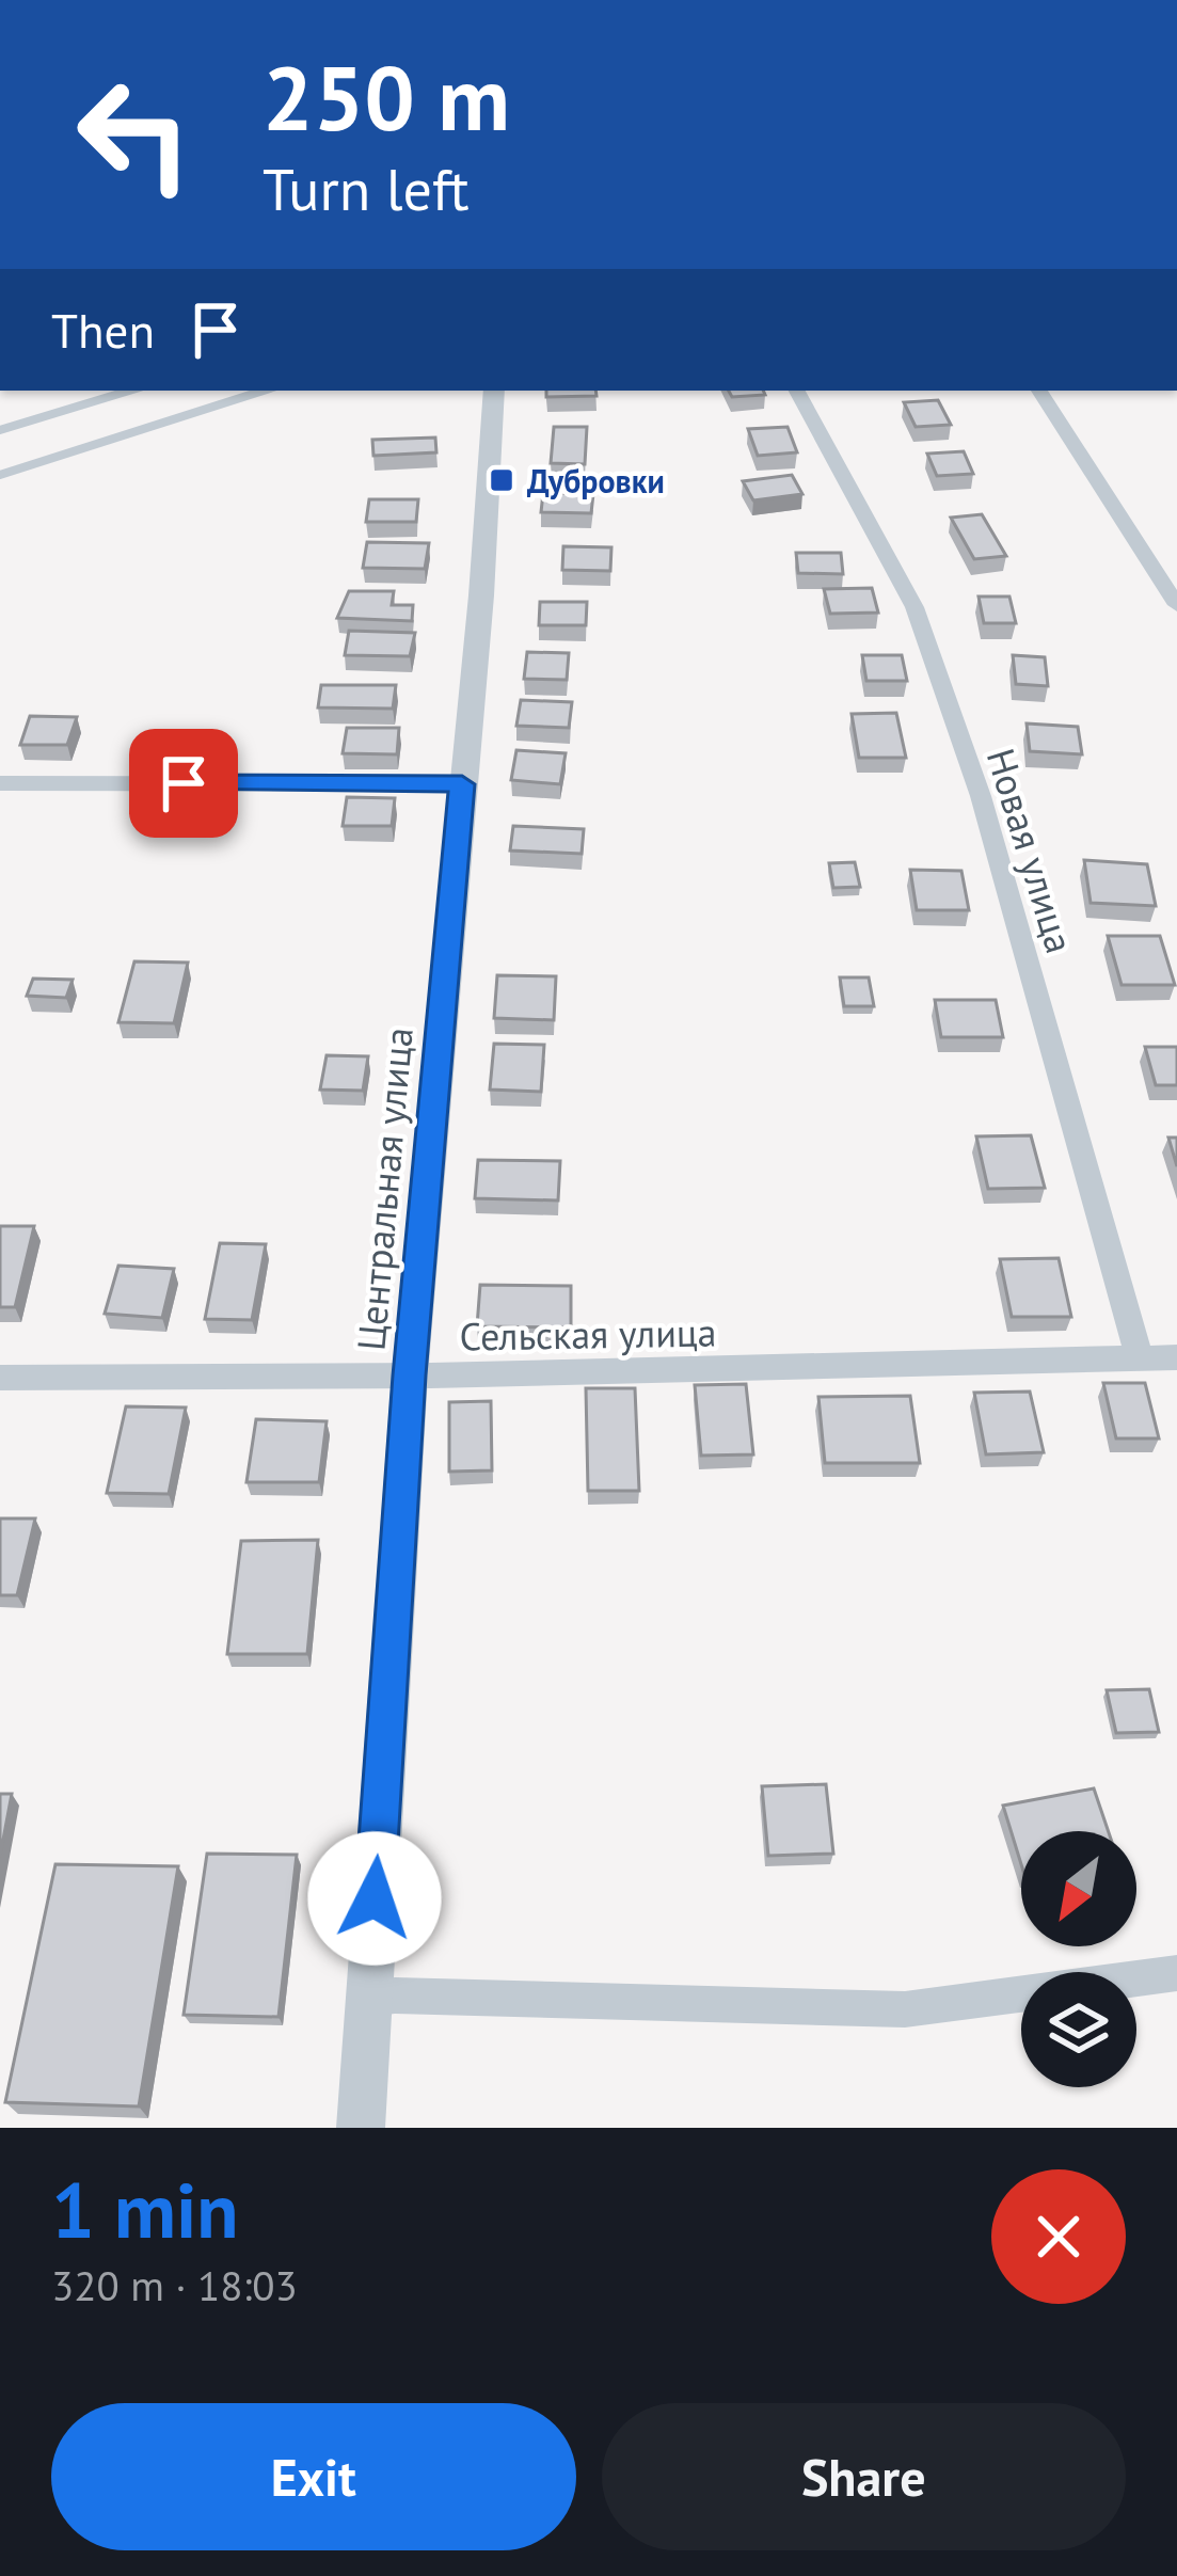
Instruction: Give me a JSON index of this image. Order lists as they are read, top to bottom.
{
  "streets": {
    "street": ["Новая улица", "Центральная улица", "Сельская улица"]
  },
  "crossings": [
    ["Новая улица", "Сельская улица"],
    ["Центральная улица", "Сельская улица"]
  ],
  "places": {
    "transit": ["Дубровки"]
  },
  "north": "bottom left",
  "page": {
    "turn": ["250 m", "Turn left"],
    "then": "Then",
    "heading": ["1 min", "320 m · 18:03"],
    "buttons": ["Exit", "Share"]
  }
}
